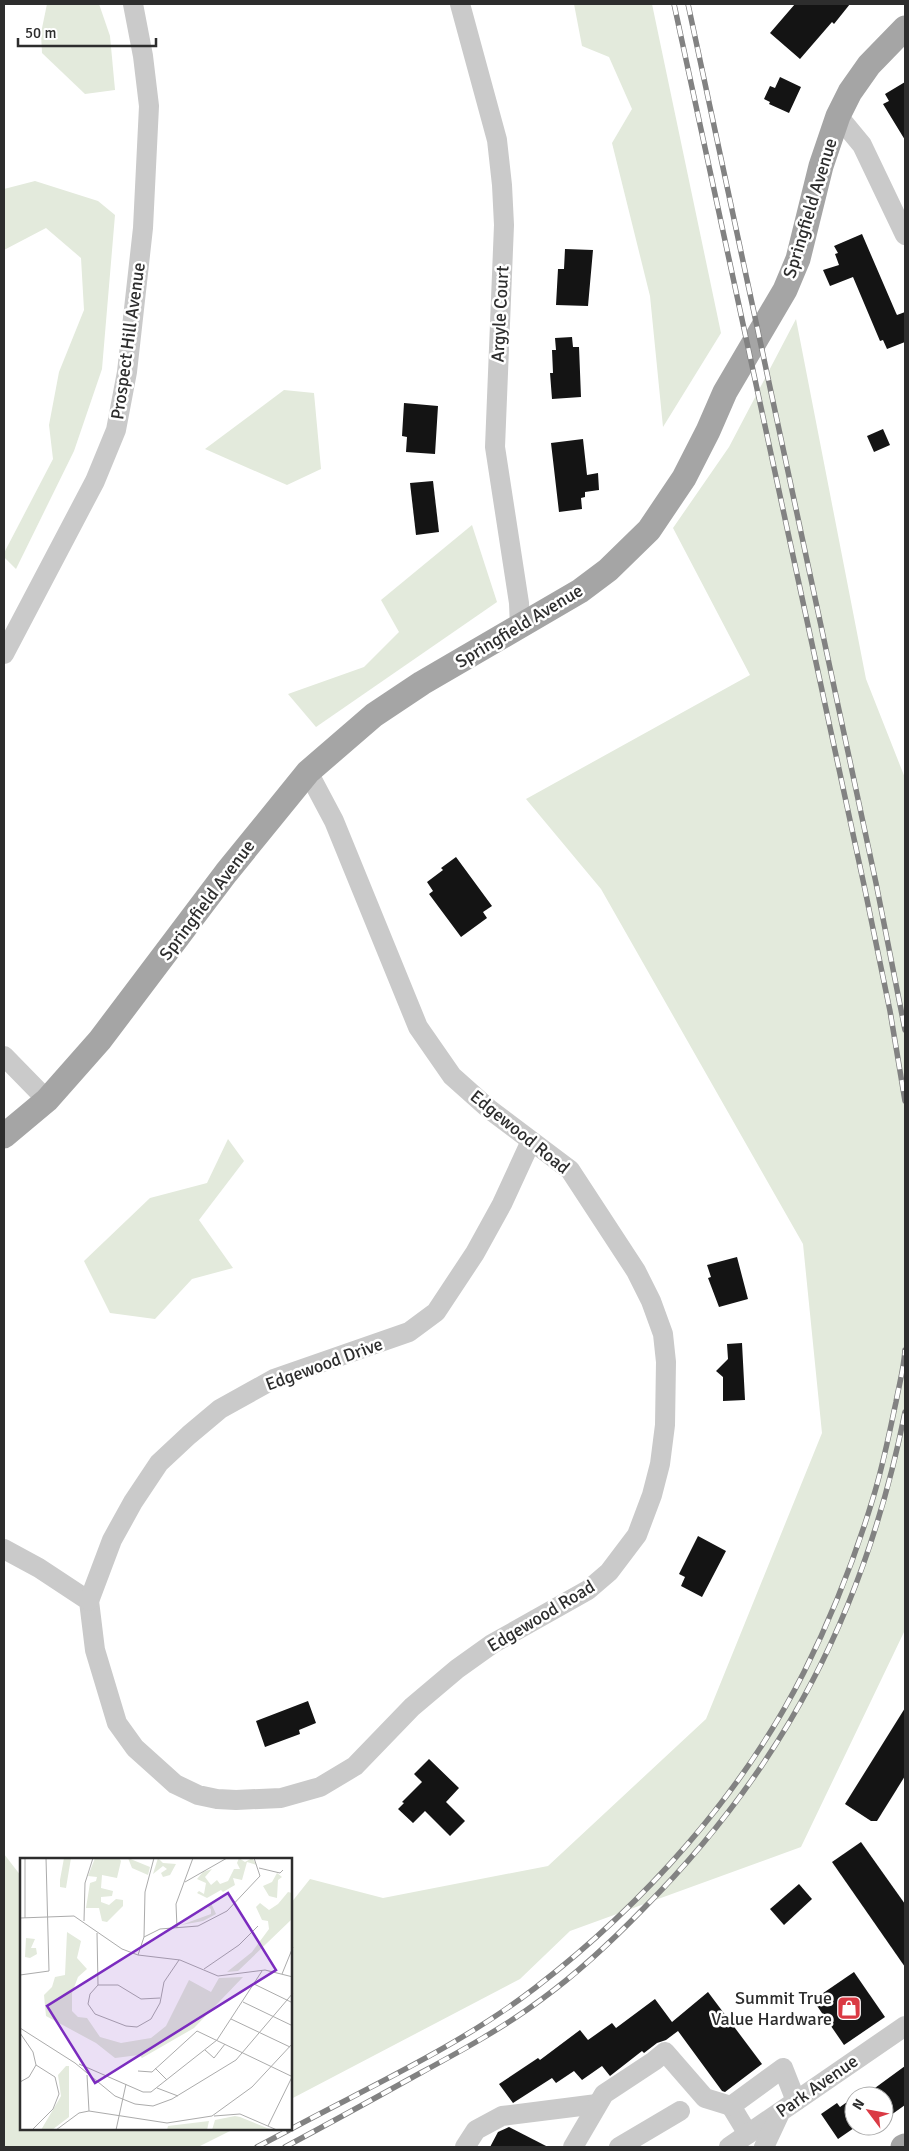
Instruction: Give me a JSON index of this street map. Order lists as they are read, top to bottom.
{
  "streets": {
    "main road": ["Springfield Avenue"],
    "street": [
      "Argyle Court",
      "Prospect Hill Avenue",
      "Edgewood Road",
      "Edgewood Drive",
      "Park Avenue"
    ]
  },
  "crossings": [
    ["Springfield Avenue", "Argyle Court"],
    ["Springfield Avenue", "Edgewood Road"],
    ["Edgewood Road", "Edgewood Drive"]
  ],
  "places": {
    "shop": ["Summit True Value Hardware"]
  },
  "scale_bar": "50 m",
  "north": "top left"
}
